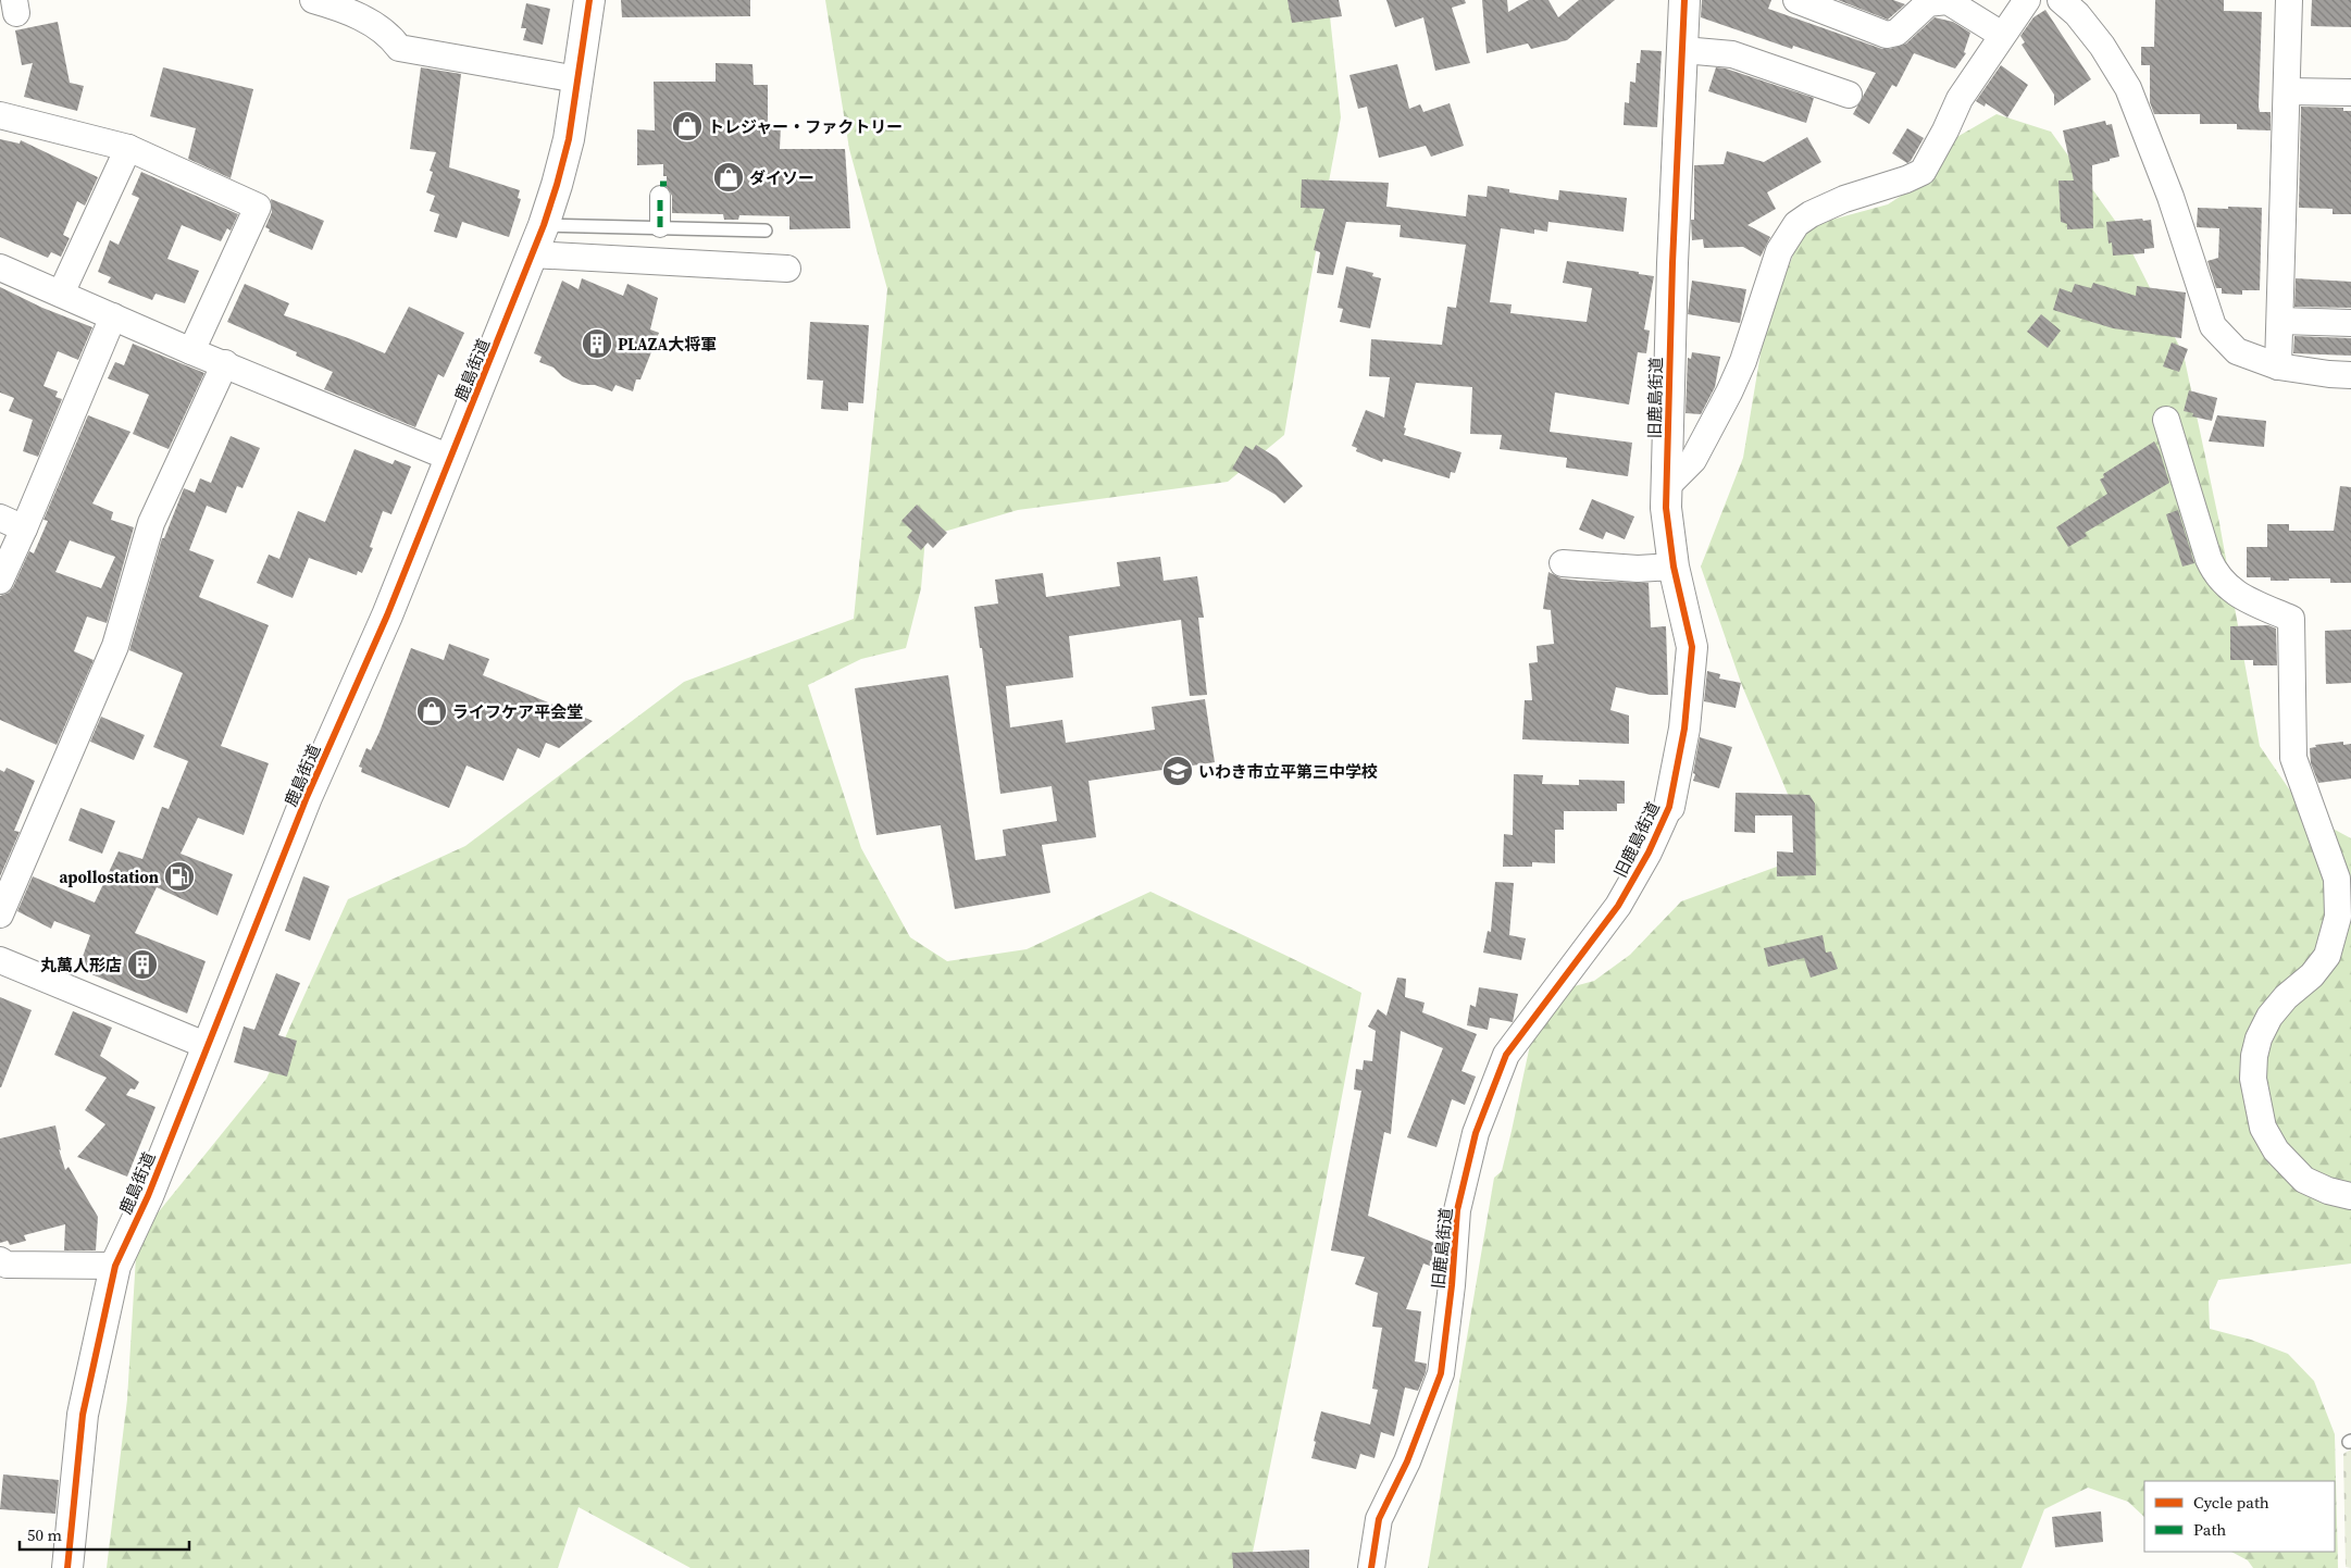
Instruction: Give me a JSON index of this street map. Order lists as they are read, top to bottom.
{
  "streets": {
    "street": ["鹿島街道", "旧鹿島街道"]
  },
  "places": {
    "shop": ["トレジャー・ファクトリー", "ダイソー", "ライフケア平会堂"],
    "building": ["PLAZA大将軍", "丸萬人形店"],
    "school or university": ["いわき市立平第三中学校"],
    "fuel station": ["apollostation"]
  },
  "legend": ["Cycle path", "Path"],
  "scale_bar": "50 m"
}
